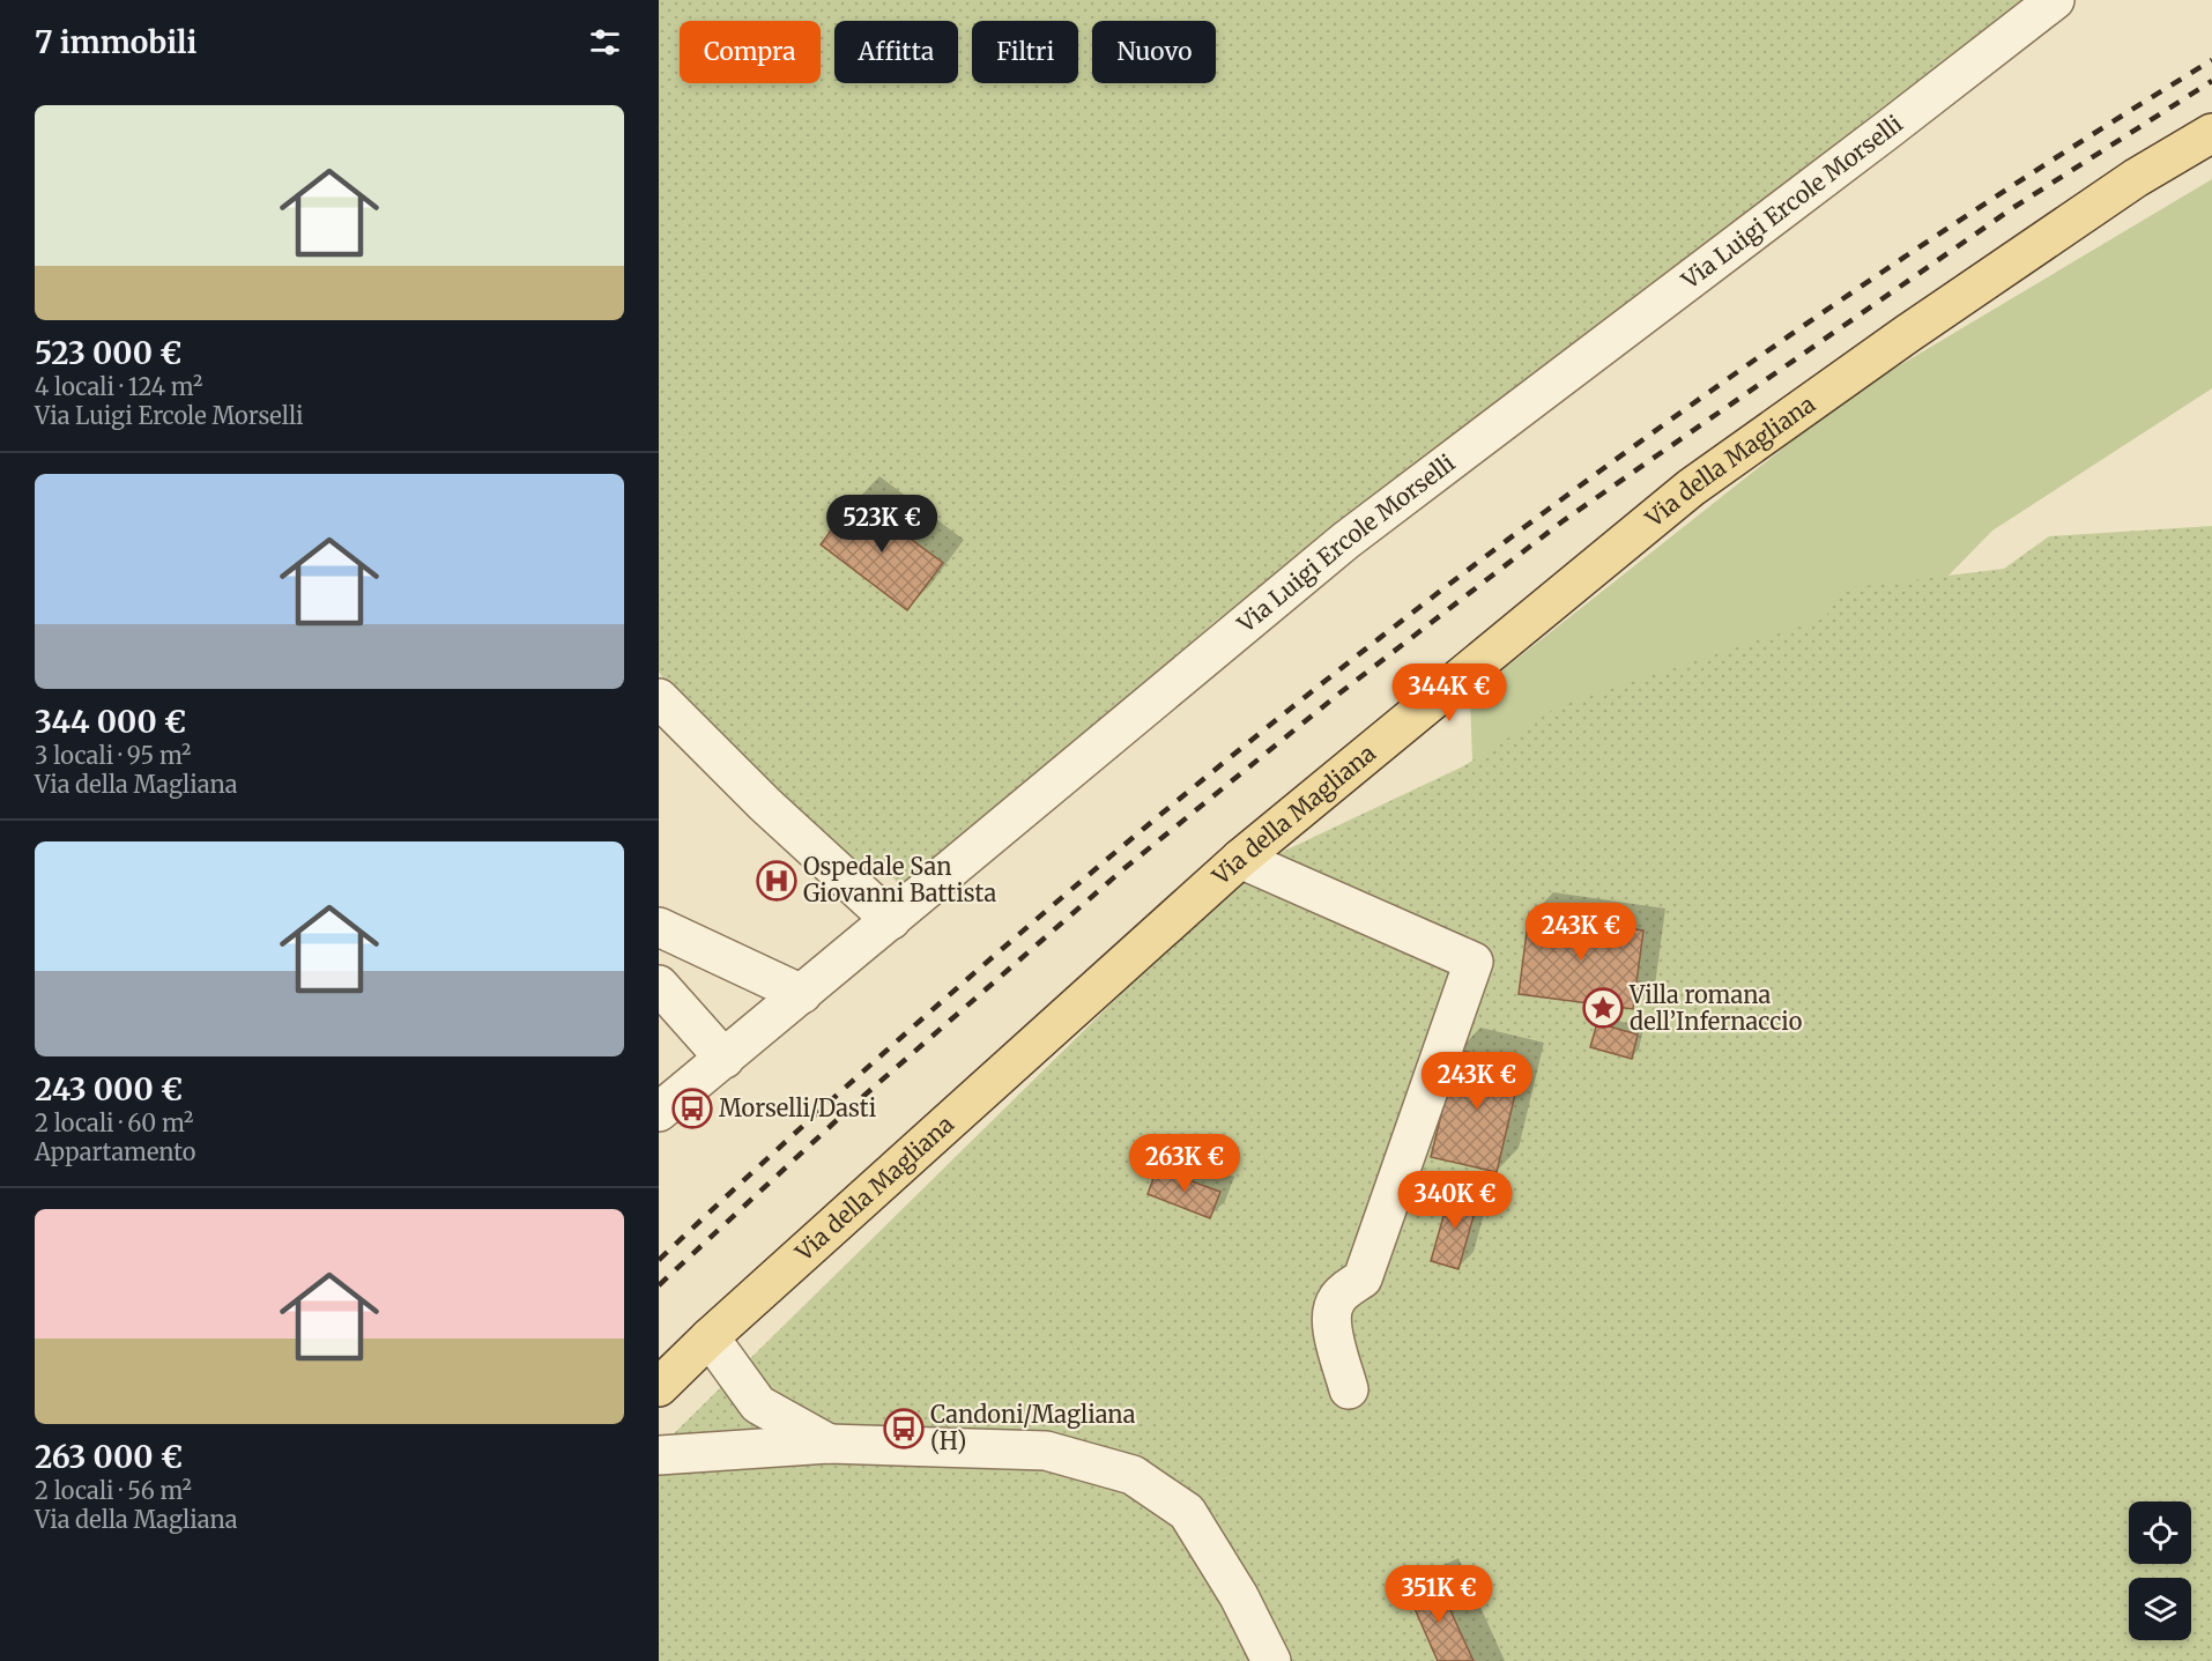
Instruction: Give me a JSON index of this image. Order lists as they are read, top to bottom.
{
  "streets": {
    "main road": ["Via della Magliana"],
    "street": ["Via Luigi Ercole Morselli"]
  },
  "places": {
    "hospital": ["Ospedale San Giovanni Battista"],
    "place": ["Villa romana dell’Infernaccio"],
    "bus stop": ["Morselli/Dasti", "Candoni/Magliana (H)"]
  },
  "page": {
    "heading": "7 immobili",
    "chip": [
      "Compra",
      "Affitta",
      "Filtri",
      "Nuovo"
    ],
    "list": [
      {
        "name": "523 000 €",
        "note": "4 locali · 124 m² · Via Luigi Ercole Morselli"
      },
      {
        "name": "344 000 €",
        "note": "3 locali · 95 m² · Via della Magliana"
      },
      {
        "name": "243 000 €",
        "note": "2 locali · 60 m² · Appartamento"
      },
      {
        "name": "263 000 €",
        "note": "2 locali · 56 m² · Via della Magliana"
      }
    ],
    "price": [
      "523K €",
      "344K €",
      "243K €",
      "243K €",
      "263K €",
      "340K €",
      "351K €"
    ]
  }
}
